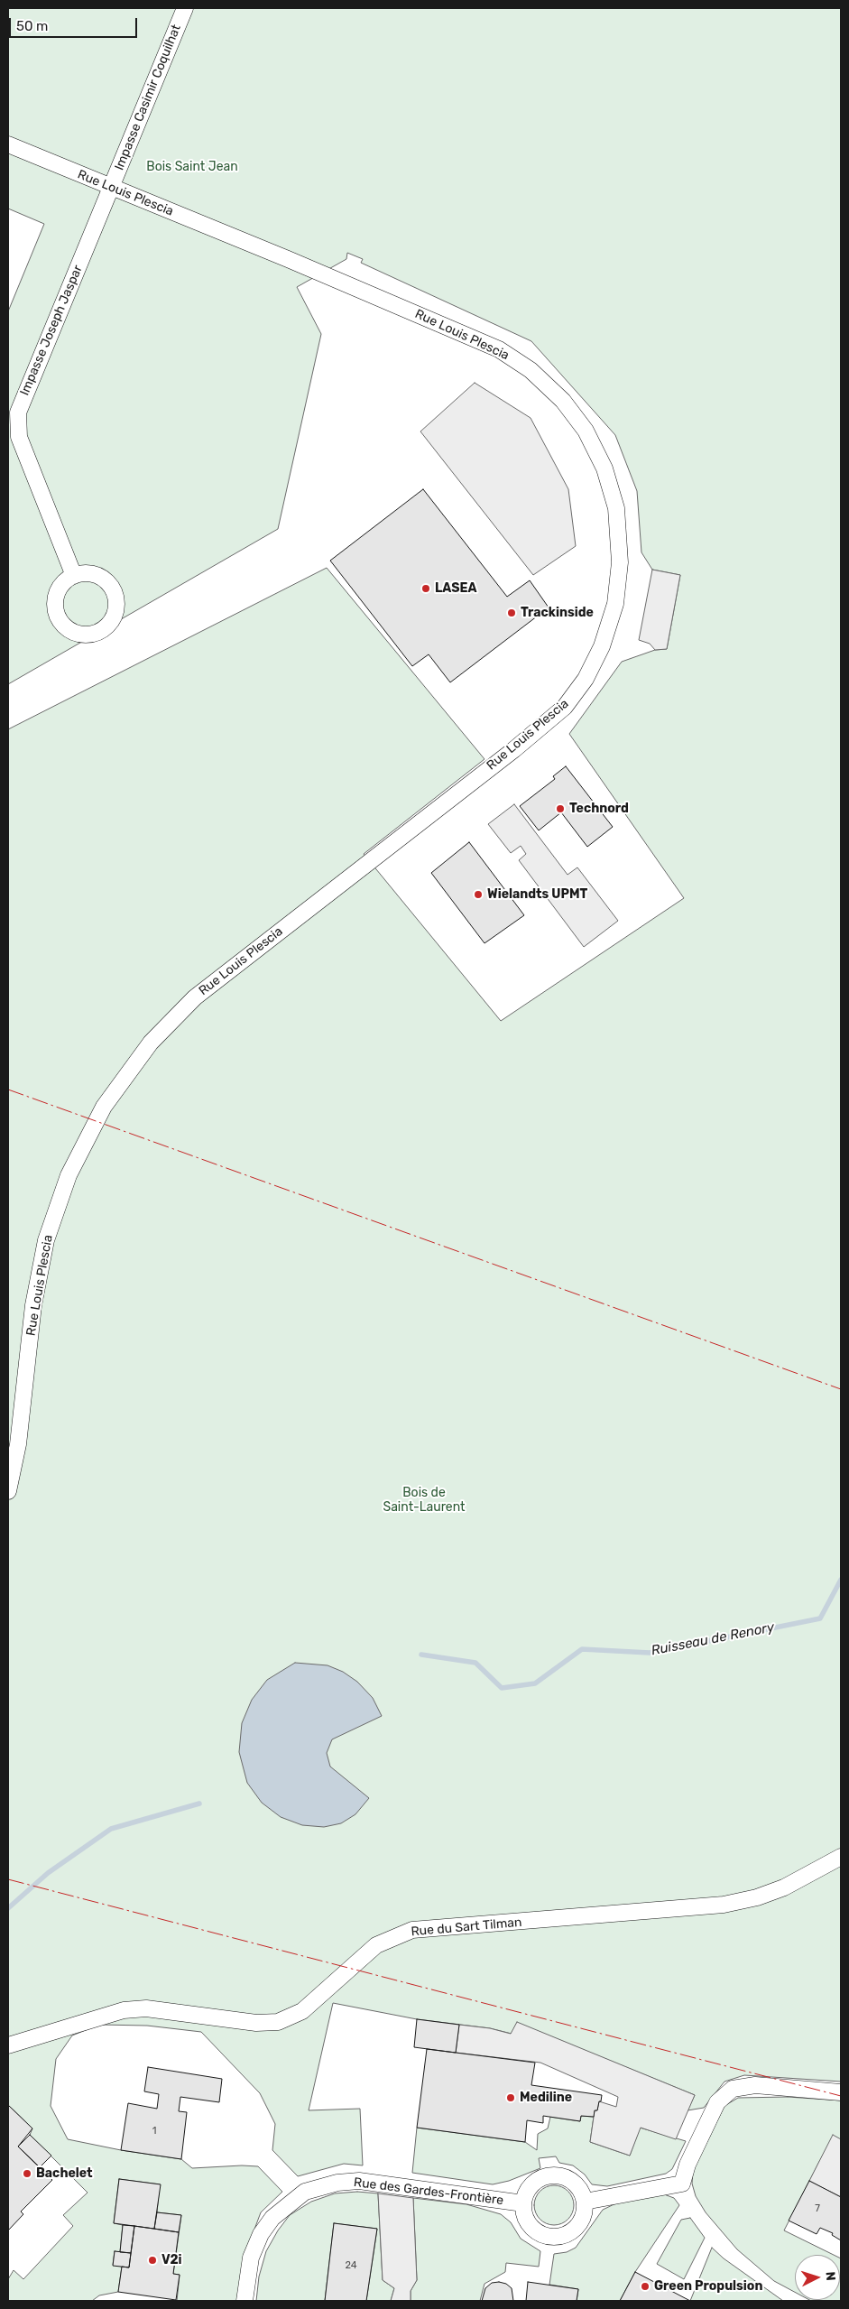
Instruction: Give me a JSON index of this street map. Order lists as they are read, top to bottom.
{
  "streets": {
    "street": [
      "Impasse Casimir Coquilhat",
      "Rue Louis Plescia",
      "Impasse Joseph Jaspar",
      "Rue du Sart Tilman",
      "Rue des Gardes-Frontière"
    ]
  },
  "crossings": [
    ["Impasse Casimir Coquilhat", "Rue Louis Plescia"],
    ["Impasse Casimir Coquilhat", "Impasse Joseph Jaspar"],
    ["Rue Louis Plescia", "Impasse Joseph Jaspar"]
  ],
  "water": ["Ruisseau de Renory"],
  "parks": ["Bois Saint Jean", "Bois de Saint-Laurent"],
  "places": [
    "LASEA",
    "Trackinside",
    "Technord",
    "Wielandts UPMT",
    "Mediline",
    "Bachelet",
    "V2i",
    "Green Propulsion"
  ],
  "house_numbers": ["1", "7", "24"],
  "scale_bar": "50 m",
  "north": "right"
}
